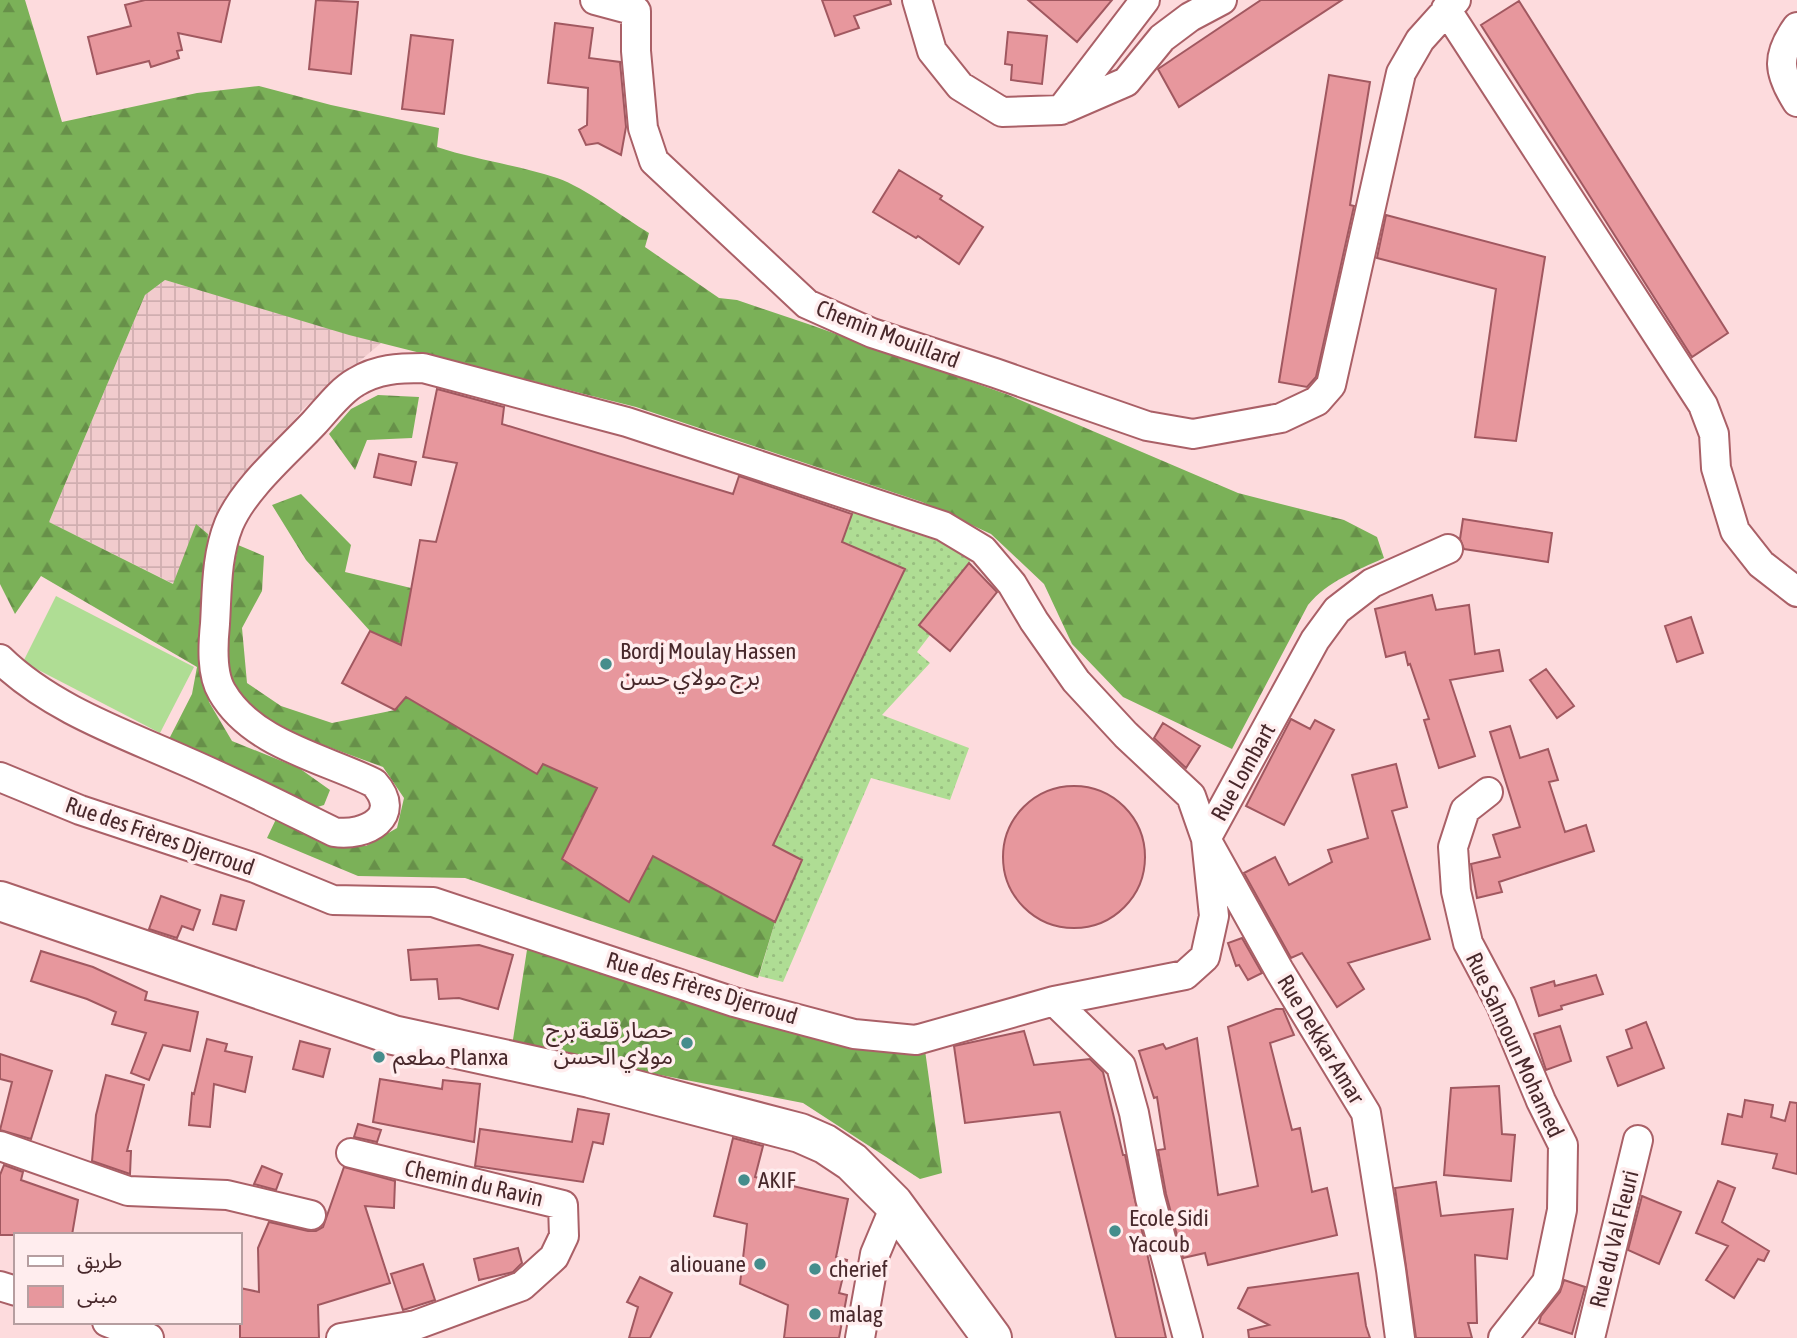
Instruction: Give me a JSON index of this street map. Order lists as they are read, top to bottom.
{
  "streets": {
    "street": [
      "Chemin Mouillard",
      "Rue Lombart",
      "Rue des Frères Djerroud",
      "Rue Dekkar Amar",
      "Rue Sahnoun Mohamed",
      "Chemin du Ravin",
      "Rue du Val Fleuri"
    ]
  },
  "crossings": [
    ["Rue Lombart", "Rue des Frères Djerroud"],
    ["Rue Lombart", "Rue Dekkar Amar"]
  ],
  "places": [
    "Bordj Moulay Hassen برج مولاي حسن",
    "حصار قلعة برج مولاي الحسن",
    "مطعم Planxa",
    "AKIF",
    "Ecole Sidi Yacoub",
    "aliouane",
    "cherief",
    "malag"
  ],
  "legend": ["طريق", "مبنى"]
}
